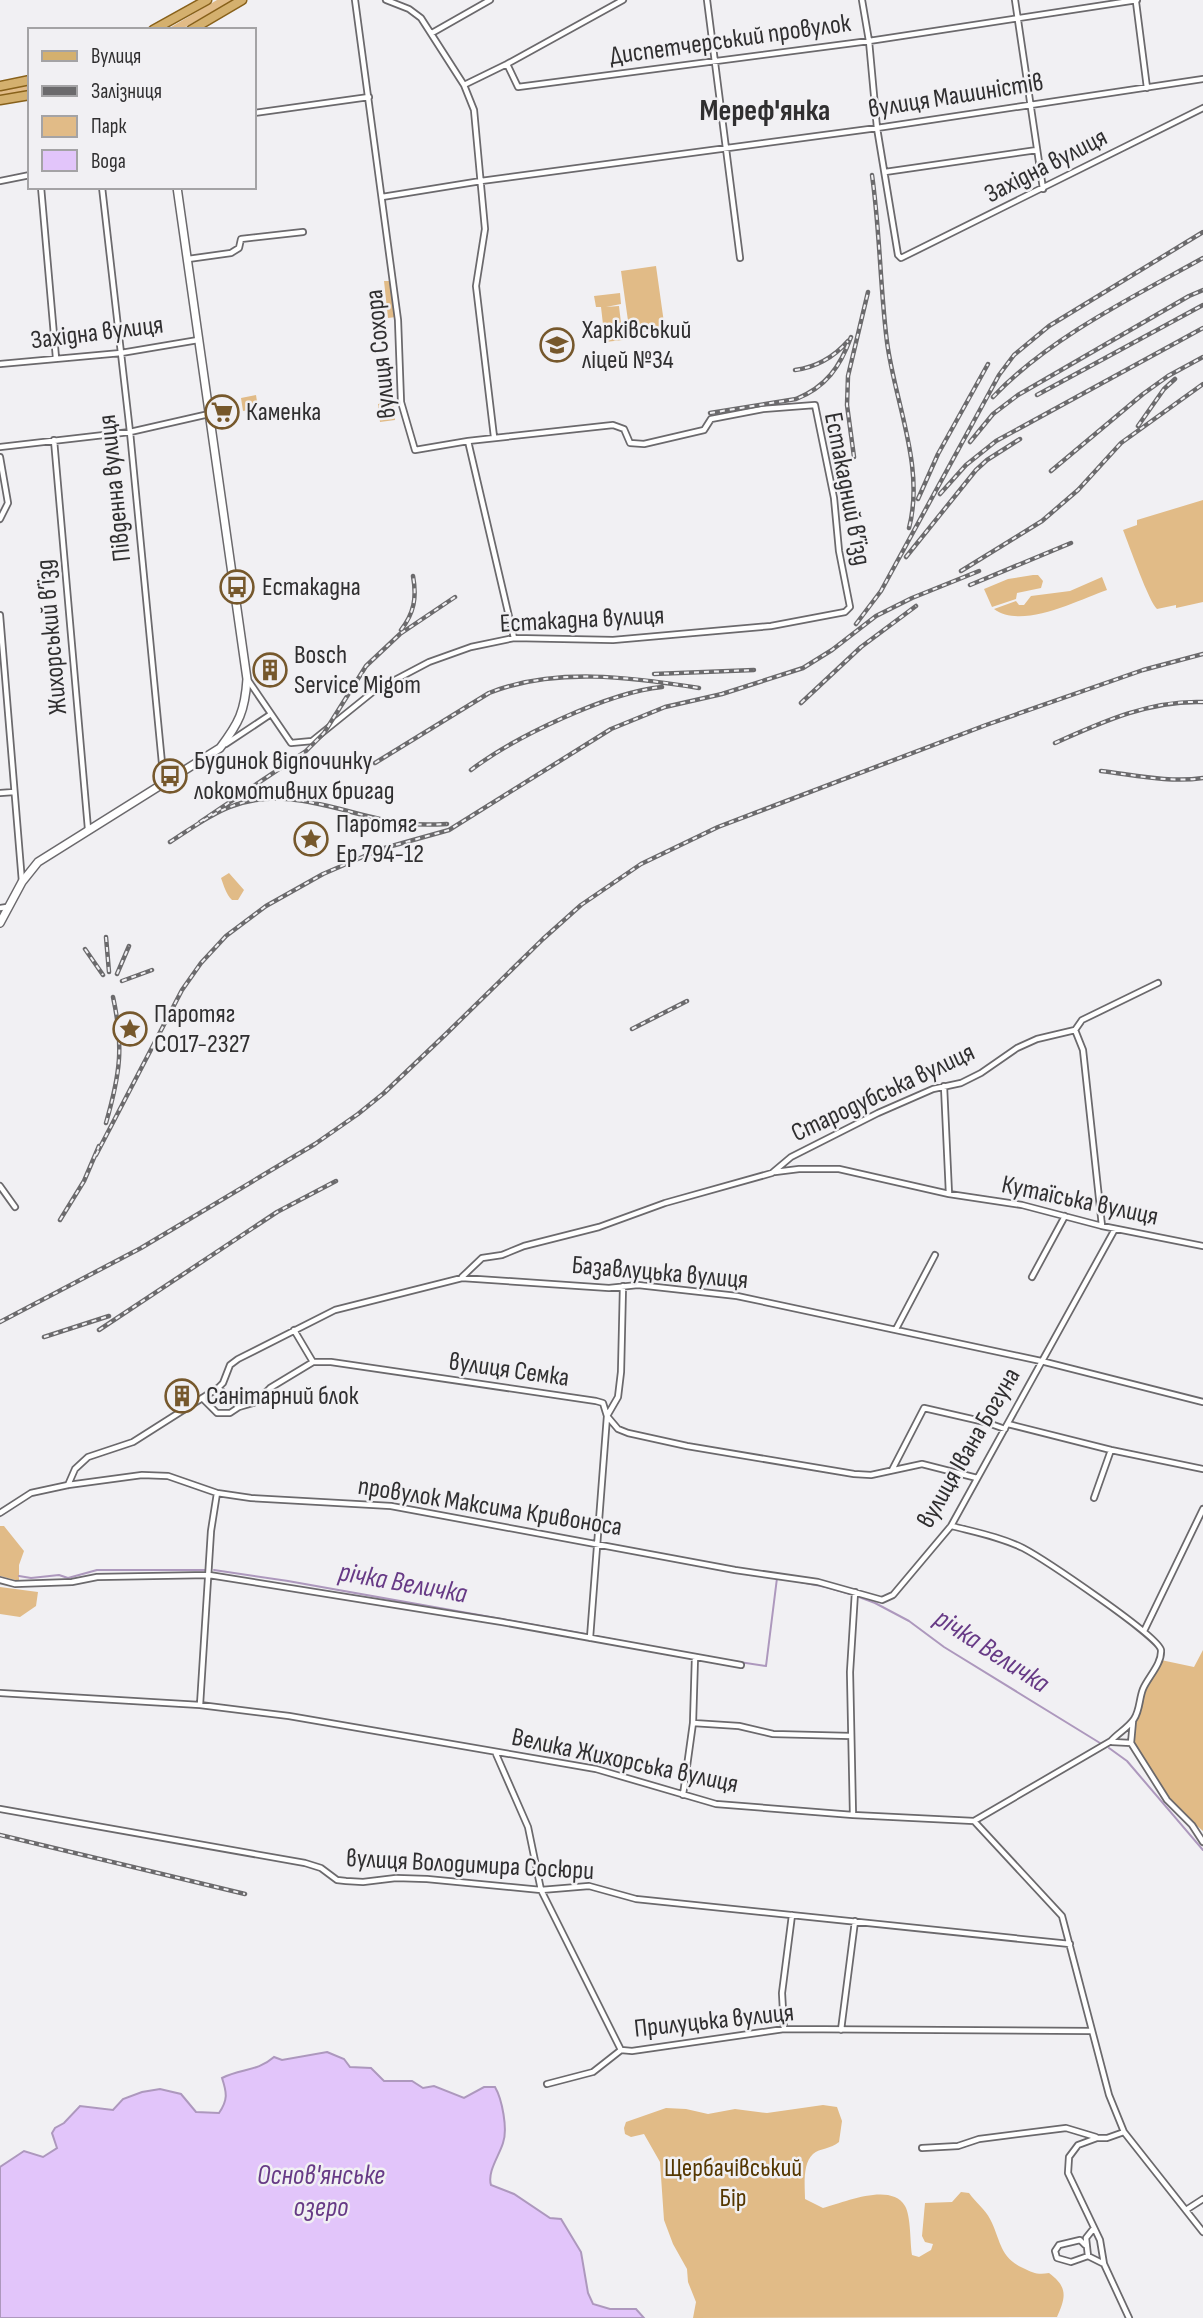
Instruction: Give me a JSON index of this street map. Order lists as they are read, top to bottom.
{
  "streets": {
    "street": [
      "Диспетчерський провулок",
      "вулиця Машиністів",
      "Західна вулиця",
      "вулиця Сохора",
      "Південна вулиця",
      "Естакадний в’їзд",
      "Естакадна вулиця",
      "Жихорський в’їзд",
      "Стародубська вулиця",
      "Кутаїська вулиця",
      "Базавлуцька вулиця",
      "вулиця Семка",
      "вулиця Івана Богуна",
      "провулок Максима Кривоноса",
      "Велика Жихорська вулиця",
      "вулиця Володимира Сосюри",
      "Прилуцька вулиця"
    ]
  },
  "crossings": [
    ["вулиця Машиністів", "вулиця Сохора"],
    ["Західна вулиця", "Південна вулиця"],
    ["вулиця Сохора", "Естакадний в’їзд"],
    ["Естакадний в’їзд", "Естакадна вулиця"],
    ["Стародубська вулиця", "Кутаїська вулиця"],
    ["Стародубська вулиця", "Базавлуцька вулиця"],
    ["Кутаїська вулиця", "вулиця Івана Богуна"],
    ["Базавлуцька вулиця", "вулиця Івана Богуна"],
    ["вулиця Семка", "вулиця Івана Богуна"],
    ["вулиця Івана Богуна", "провулок Максима Кривоноса"],
    ["Велика Жихорська вулиця", "Прилуцька вулиця"],
    ["вулиця Володимира Сосюри", "Прилуцька вулиця"]
  ],
  "districts": ["Мереф'янка"],
  "water": ["річка Величка", "Основ'янське озеро"],
  "parks": ["Щербачівський Бір"],
  "places": {
    "school or university": ["Харківський ліцей №34"],
    "supermarket": ["Каменка"],
    "bus stop": ["Естакадна", "Будинок відпочинку локомотивних бригад"],
    "building": ["Bosch Service Migom", "Санітарний блок"],
    "place": ["Паротяг Ер 794-12", "Паротяг СО17-2327"]
  },
  "legend": [
    "Вулиця",
    "Залізниця",
    "Парк",
    "Вода"
  ]
}
